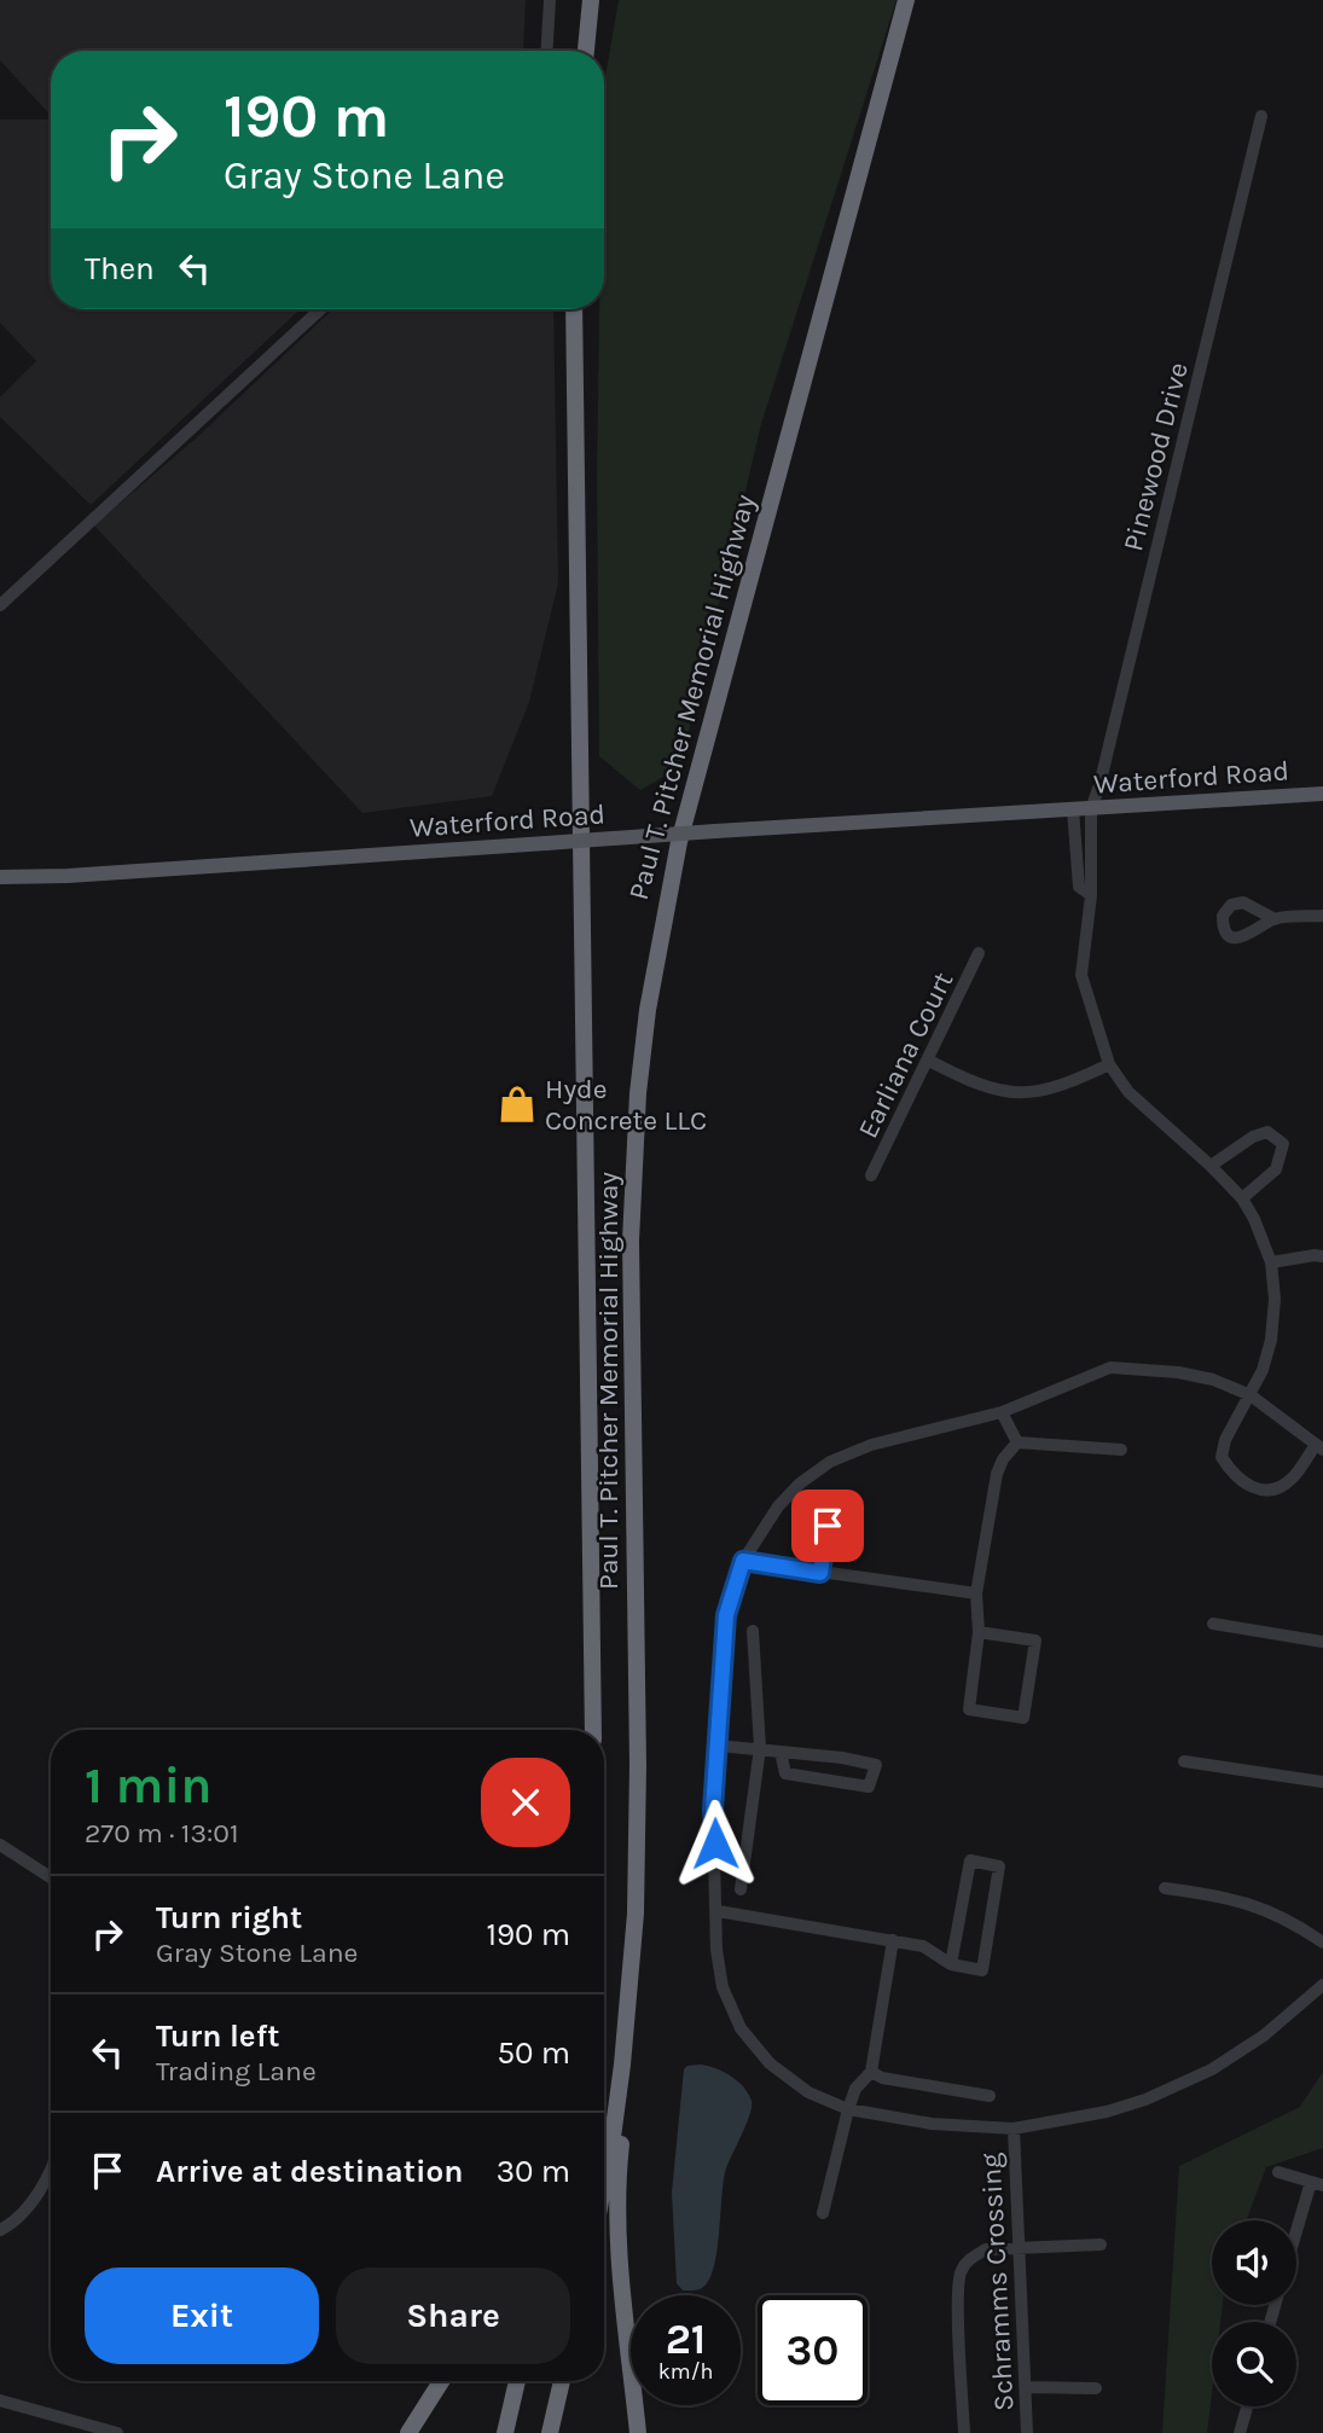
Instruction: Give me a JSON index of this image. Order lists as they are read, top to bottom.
{
  "streets": {
    "highway": ["Paul T. Pitcher Memorial Highway"],
    "main road": ["Waterford Road"],
    "street": ["Pinewood Drive", "Earliana Court", "Schramms Crossing"]
  },
  "crossings": [
    ["Pinewood Drive", "Waterford Road"]
  ],
  "places": {
    "shop": ["Hyde Concrete LLC"]
  },
  "page": {
    "turn": ["190 m", "Gray Stone Lane"],
    "then": "Then",
    "heading": ["1 min", "270 m · 13:01"],
    "list": [
      {
        "name": "Turn right",
        "note": "Gray Stone Lane",
        "value": "190 m"
      },
      {
        "name": "Turn left",
        "note": "Trading Lane",
        "value": "50 m"
      },
      {
        "name": "Arrive at destination",
        "value": "30 m"
      }
    ],
    "buttons": ["Exit", "Share"],
    "speed": "21 km/h",
    "limit": "30"
  }
}
